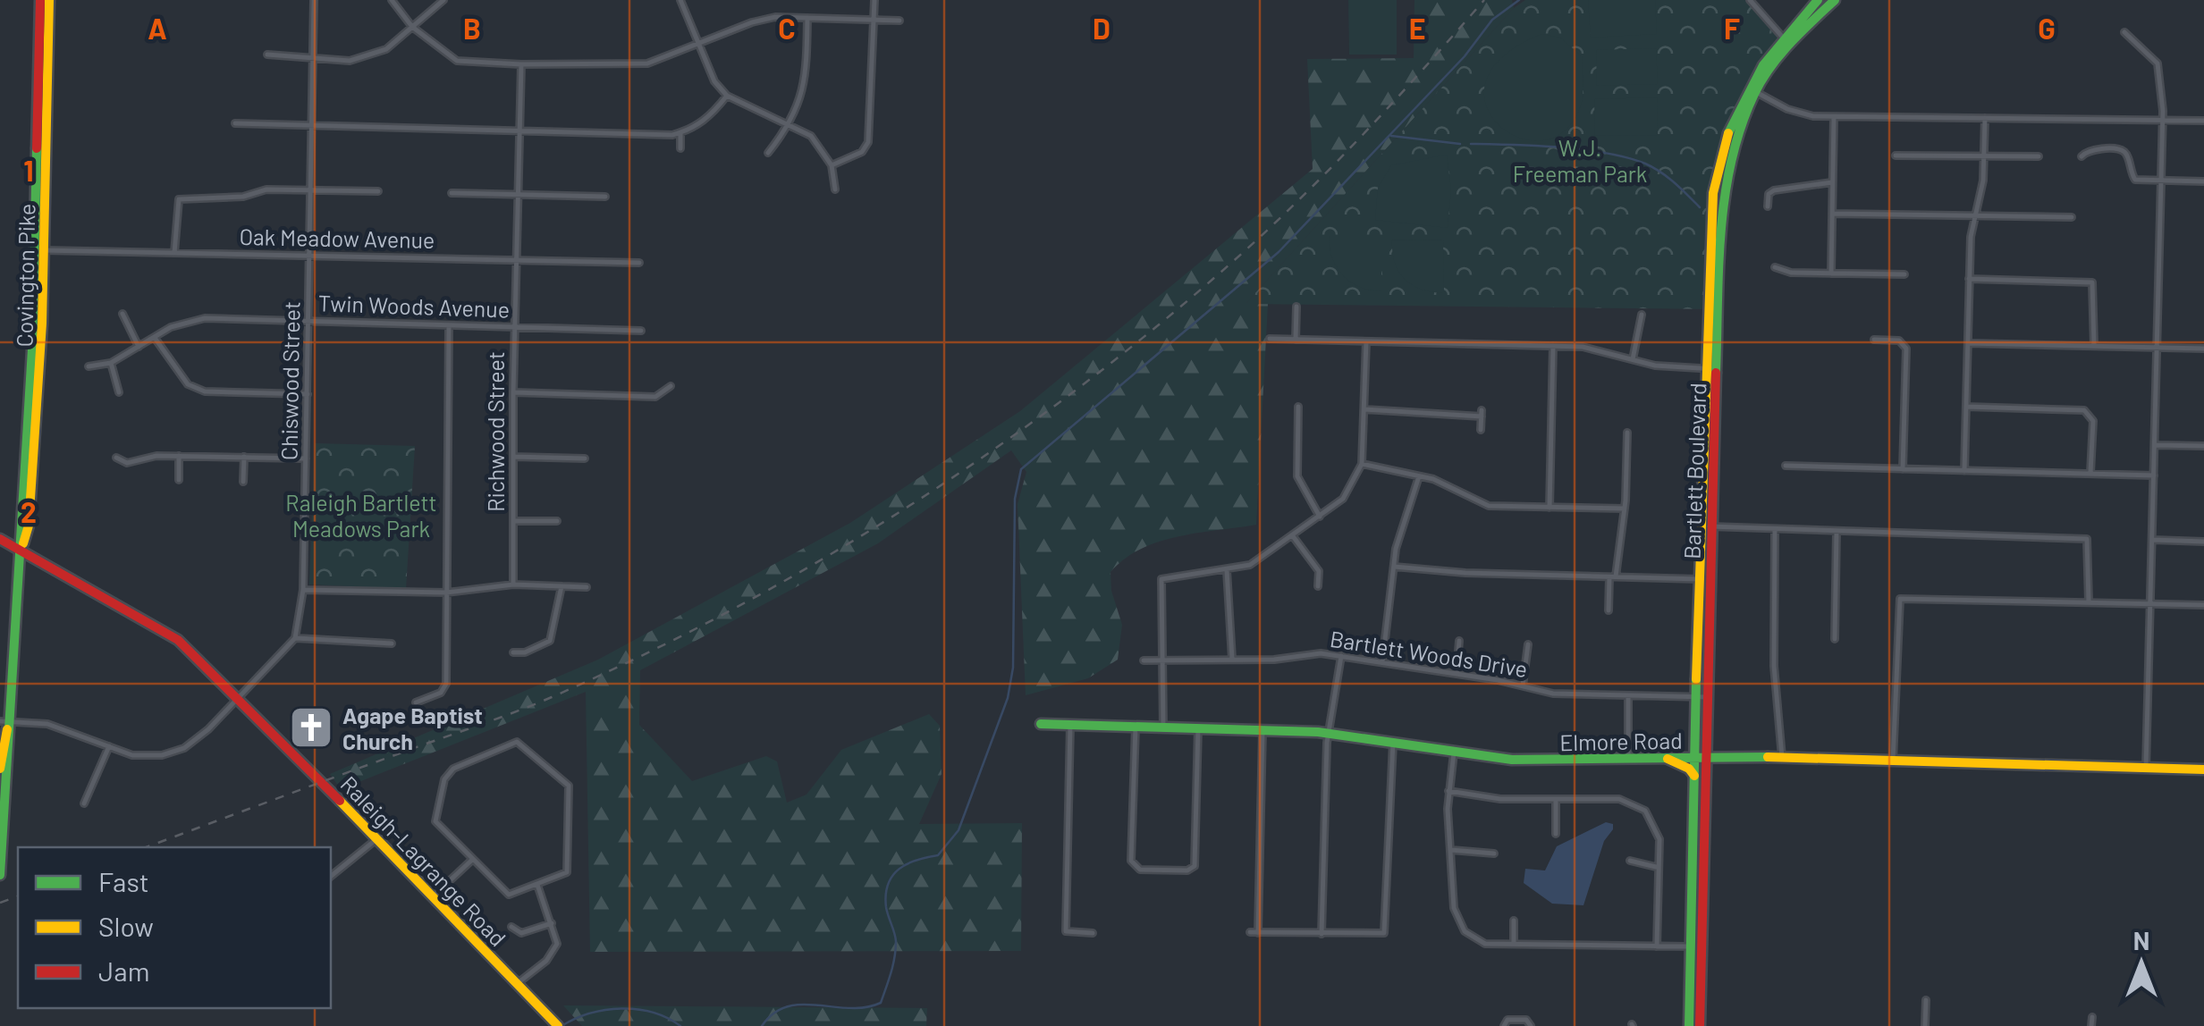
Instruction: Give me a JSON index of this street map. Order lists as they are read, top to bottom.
{
  "streets": {
    "main road": [
      "Covington Pike",
      "Bartlett Boulevard",
      "Elmore Road",
      "Raleigh-Lagrange Road"
    ],
    "street": [
      "Oak Meadow Avenue",
      "Twin Woods Avenue",
      "Chiswood Street",
      "Richwood Street",
      "Bartlett Woods Drive"
    ]
  },
  "crossings": [
    ["Oak Meadow Avenue", "Covington Pike"],
    ["Oak Meadow Avenue", "Chiswood Street"],
    ["Oak Meadow Avenue", "Richwood Street"],
    ["Covington Pike", "Raleigh-Lagrange Road"],
    ["Twin Woods Avenue", "Chiswood Street"],
    ["Twin Woods Avenue", "Richwood Street"],
    ["Bartlett Boulevard", "Bartlett Woods Drive"],
    ["Bartlett Boulevard", "Elmore Road"]
  ],
  "parks": ["W.J. Freeman Park", "Raleigh Bartlett Meadows Park"],
  "places": {
    "church": ["Agape Baptist Church"]
  },
  "legend": ["Fast", "Slow", "Jam"],
  "north": "top",
  "grid": {
    "columns": [
      "A",
      "B",
      "C",
      "D",
      "E",
      "F",
      "G"
    ],
    "rows": ["1", "2"]
  }
}
